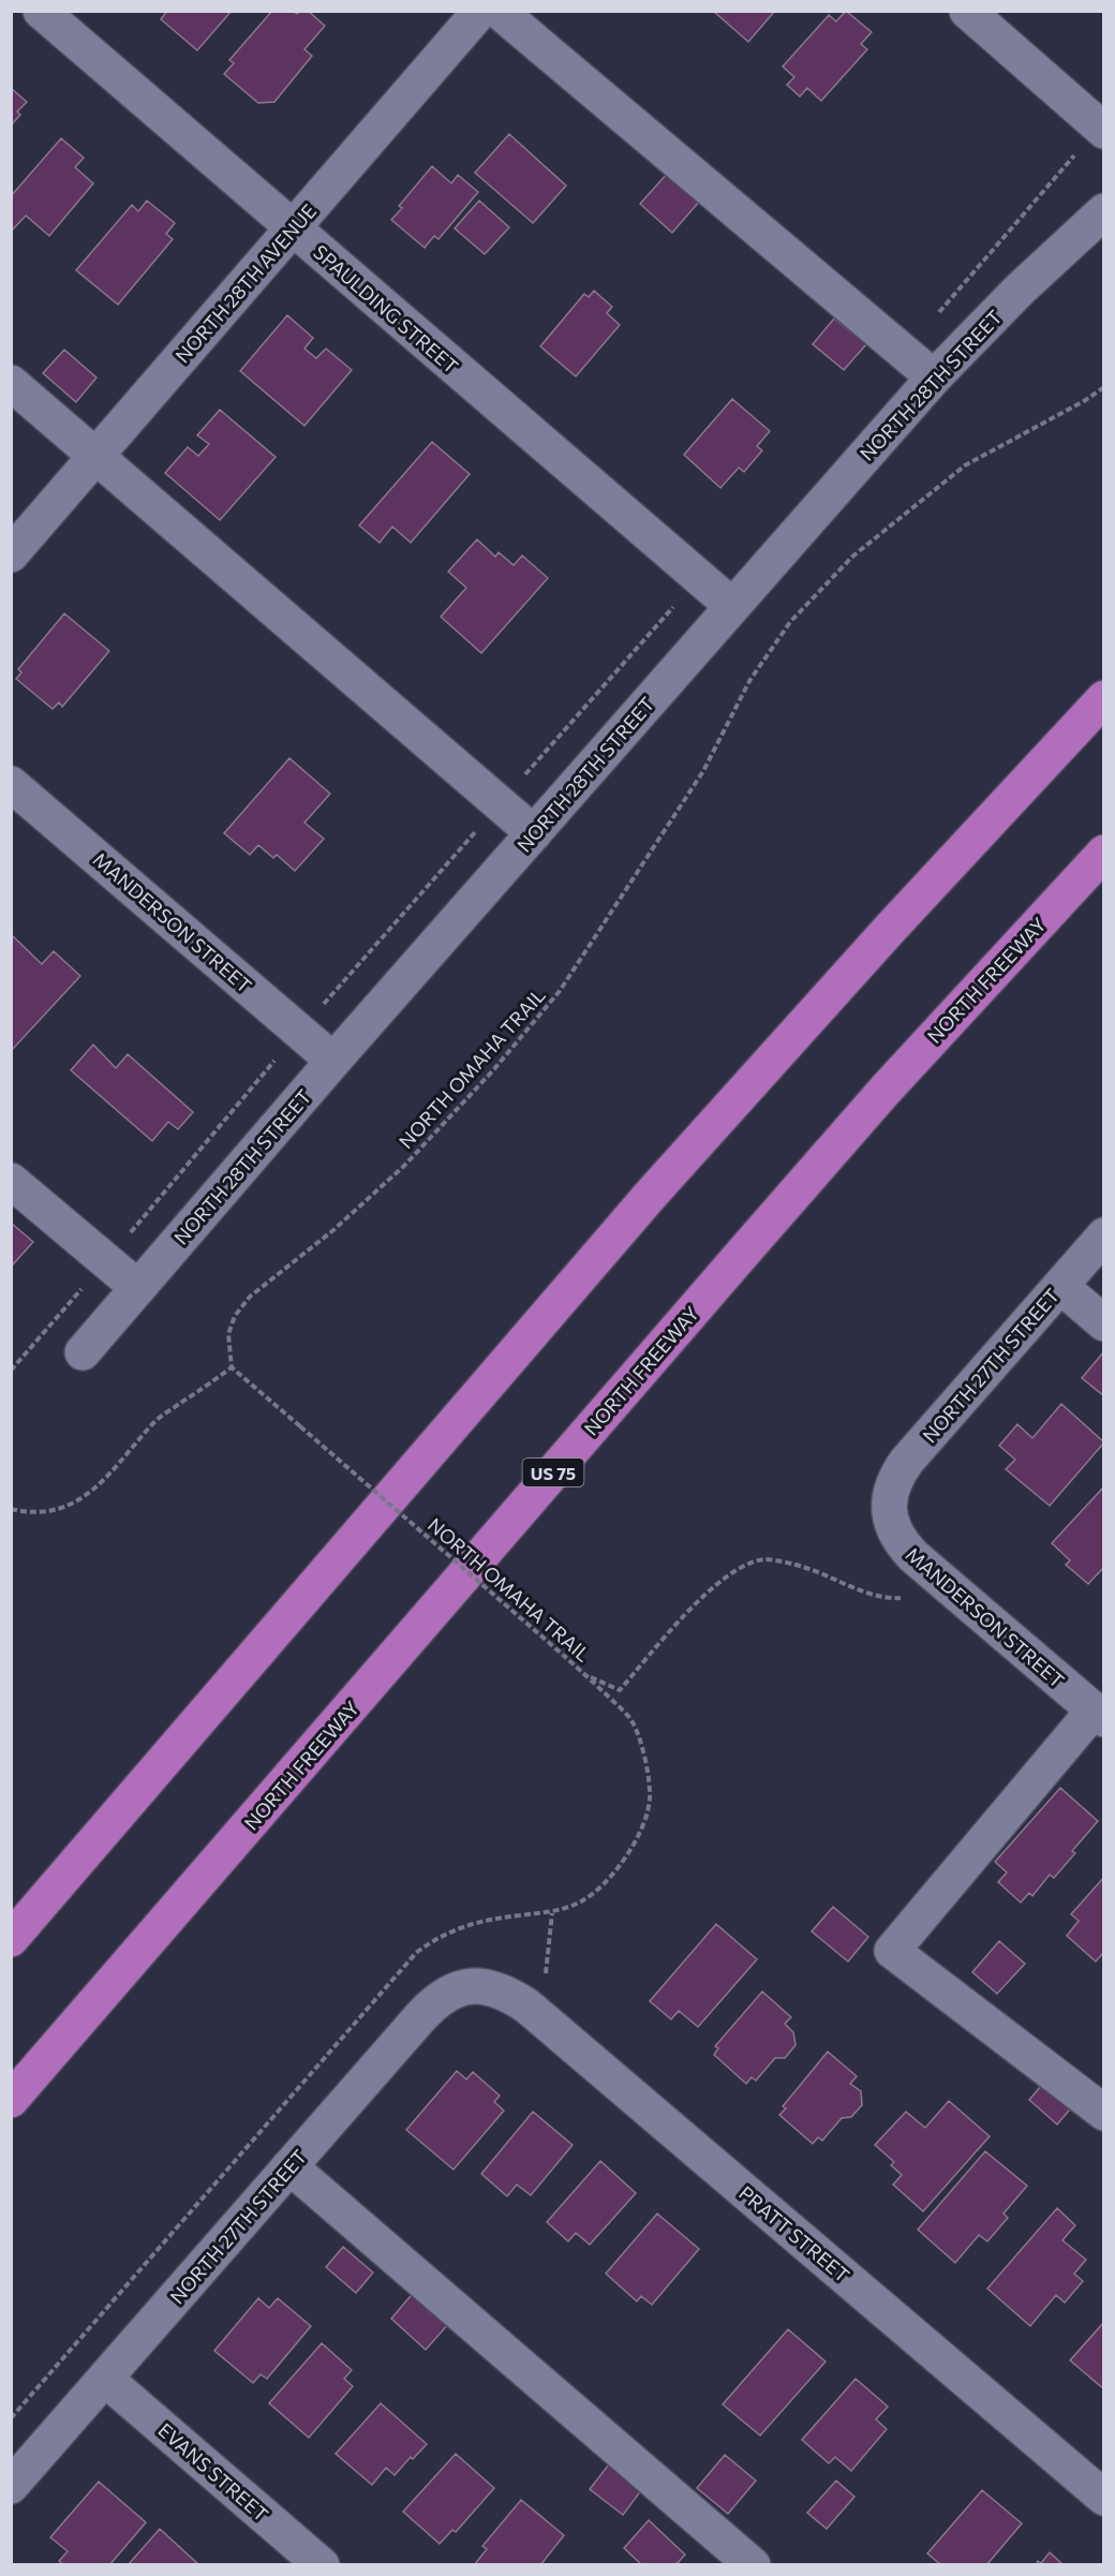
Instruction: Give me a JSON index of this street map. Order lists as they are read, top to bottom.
{
  "streets": {
    "highway": ["NORTH FREEWAY", "US 75"],
    "street": [
      "NORTH 28TH AVENUE",
      "SPAULDING STREET",
      "NORTH 28TH STREET",
      "MANDERSON STREET",
      "NORTH 27TH STREET",
      "PRATT STREET",
      "EVANS STREET"
    ],
    "path": ["NORTH OMAHA TRAIL"]
  },
  "crossings": [
    ["NORTH 28TH AVENUE", "SPAULDING STREET"],
    ["SPAULDING STREET", "NORTH 28TH STREET"],
    ["NORTH 28TH STREET", "MANDERSON STREET"],
    ["MANDERSON STREET", "NORTH 27TH STREET"],
    ["NORTH 27TH STREET", "PRATT STREET"],
    ["NORTH 27TH STREET", "EVANS STREET"]
  ]
}
